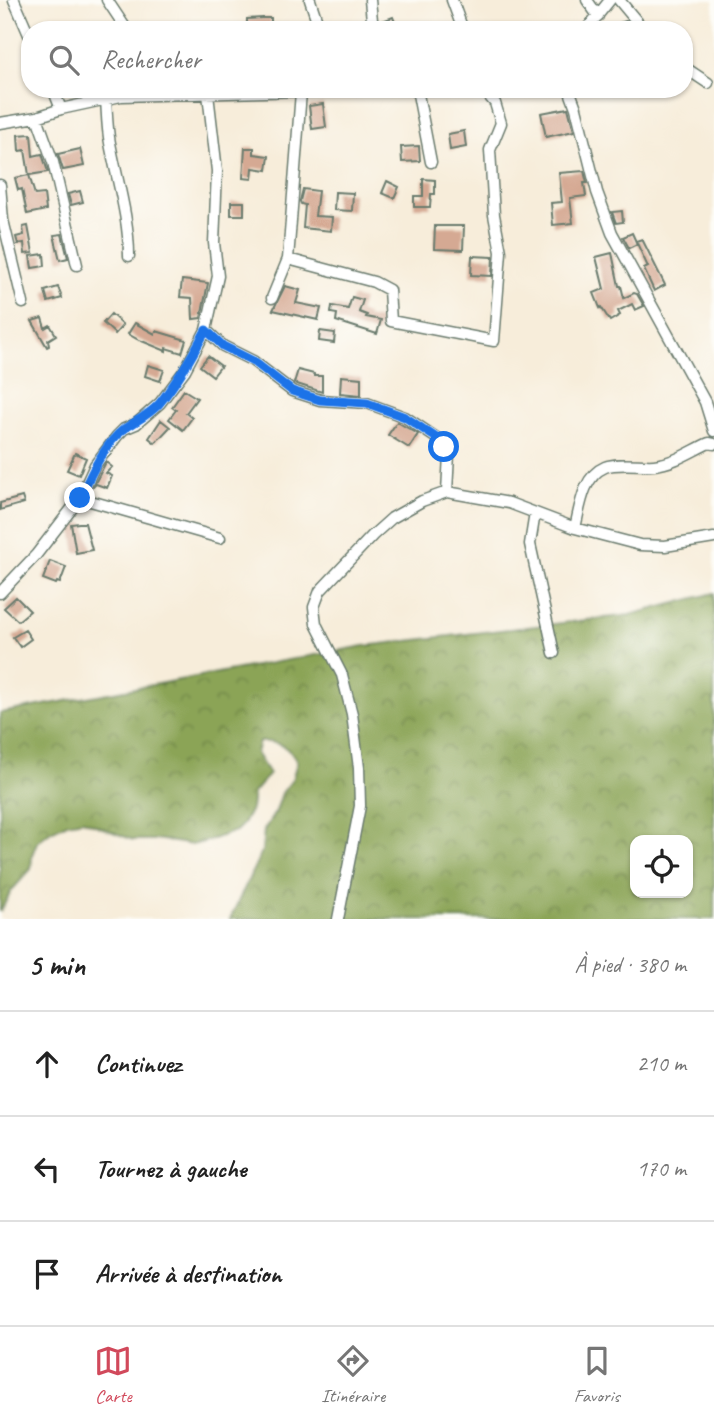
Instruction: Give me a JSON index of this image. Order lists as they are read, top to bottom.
{
  "page": {
    "search": "Rechercher",
    "heading": ["5 min", "À pied · 380 m"],
    "list": [
      ["Continuez", "210 m"],
      ["Tournez à gauche", "170 m"],
      "Arrivée à destination"
    ],
    "nav": ["Carte", "Itinéraire", "Favoris"]
  }
}
